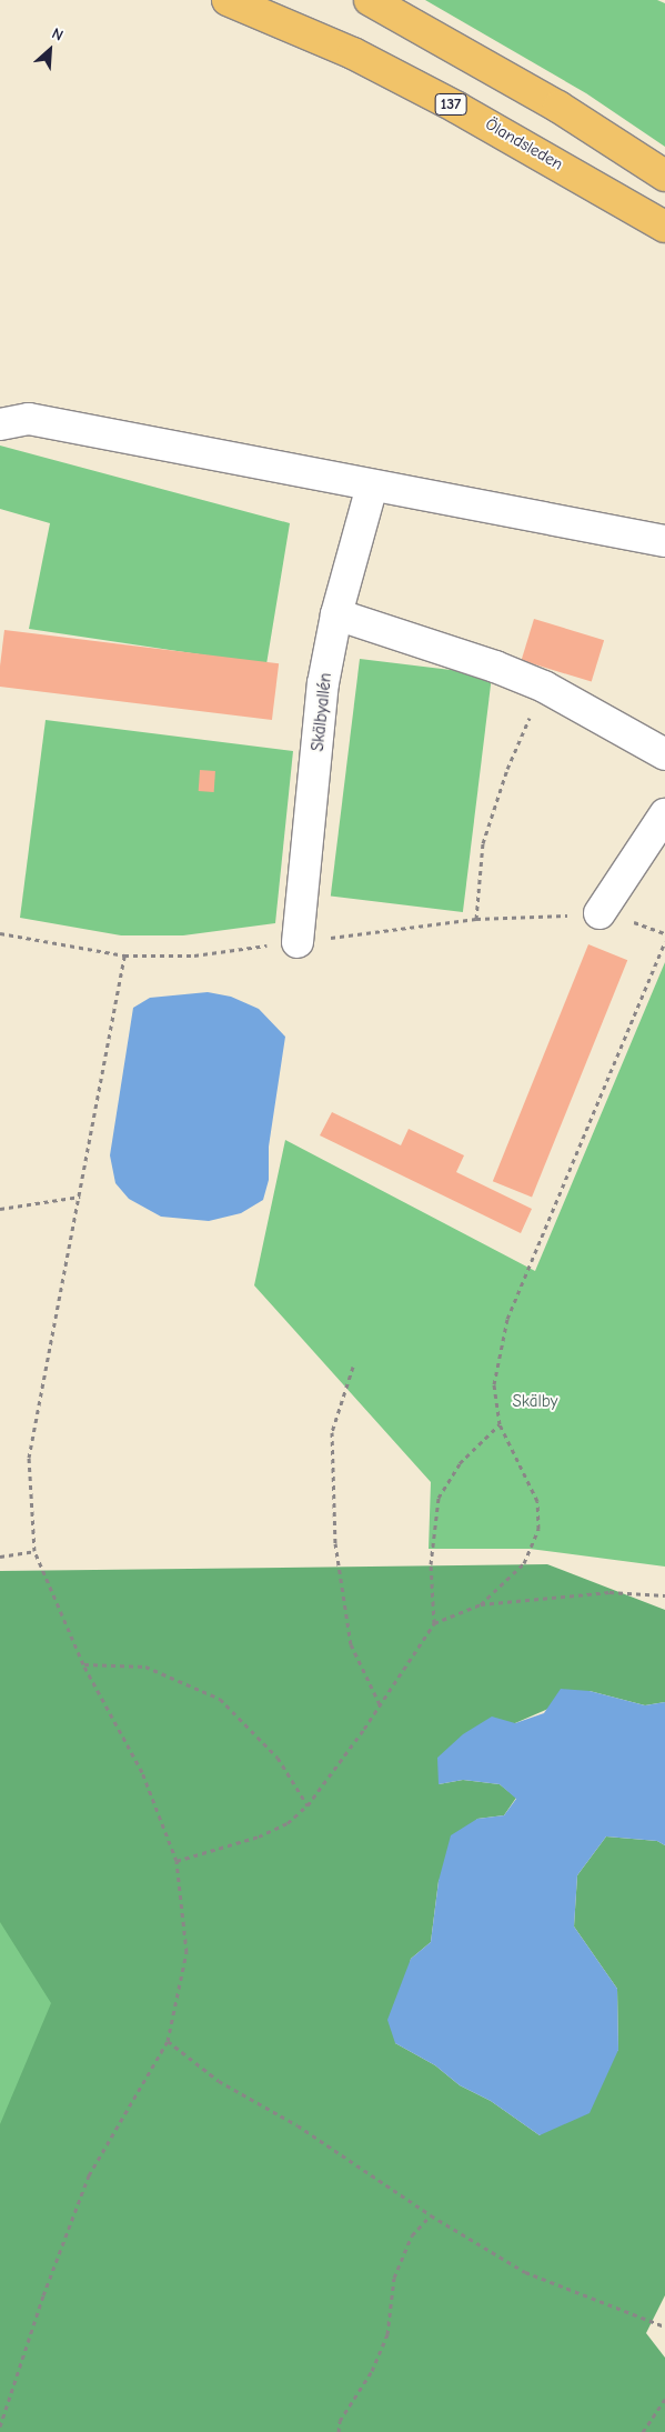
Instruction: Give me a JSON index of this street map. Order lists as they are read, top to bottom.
{
  "streets": {
    "main road": ["137", "Ölandsleden"],
    "street": ["Skälbyallén"]
  },
  "parks": ["Skälby"],
  "north": "top right"
}
